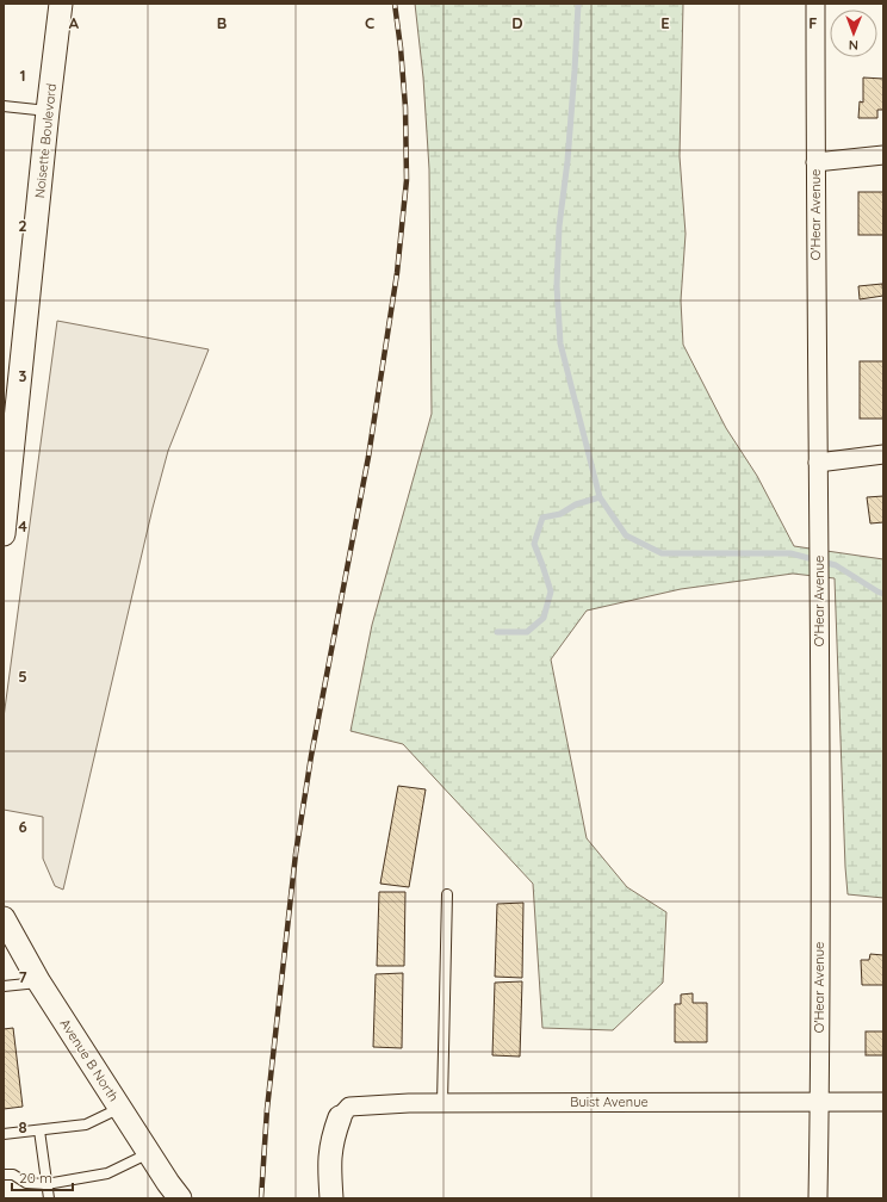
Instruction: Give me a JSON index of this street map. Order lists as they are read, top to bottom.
{
  "streets": {
    "street": [
      "Noisette Boulevard",
      "O'Hear Avenue",
      "Avenue B North",
      "Buist Avenue"
    ]
  },
  "crossings": [
    ["O'Hear Avenue", "Buist Avenue"]
  ],
  "scale_bar": "20 m",
  "north": "bottom",
  "grid": {
    "columns": [
      "A",
      "B",
      "C",
      "D",
      "E",
      "F"
    ],
    "rows": [
      "1",
      "2",
      "3",
      "4",
      "5",
      "6",
      "7",
      "8"
    ]
  }
}
